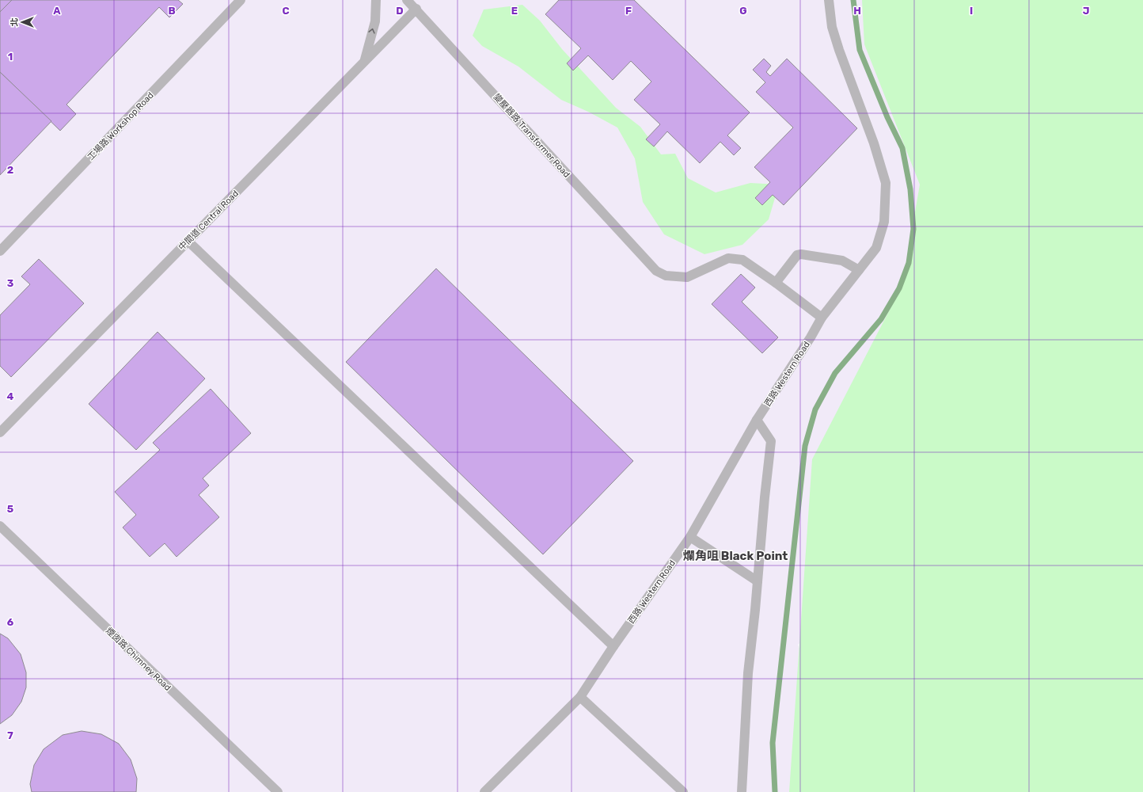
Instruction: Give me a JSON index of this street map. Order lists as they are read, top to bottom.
{
  "streets": {
    "lane": [
      "工場路 Workshop Road",
      "變壓器路 Transformer Road",
      "中間道 Central Road",
      "西路 Western Road",
      "煙囱路 Chimney Road"
    ]
  },
  "crossings": [
    ["變壓器路 Transformer Road", "中間道 Central Road"]
  ],
  "districts": ["爛角咀 Black Point"],
  "north": "left",
  "grid": {
    "columns": [
      "A",
      "B",
      "C",
      "D",
      "E",
      "F",
      "G",
      "H",
      "I",
      "J"
    ],
    "rows": [
      "1",
      "2",
      "3",
      "4",
      "5",
      "6",
      "7"
    ]
  }
}
